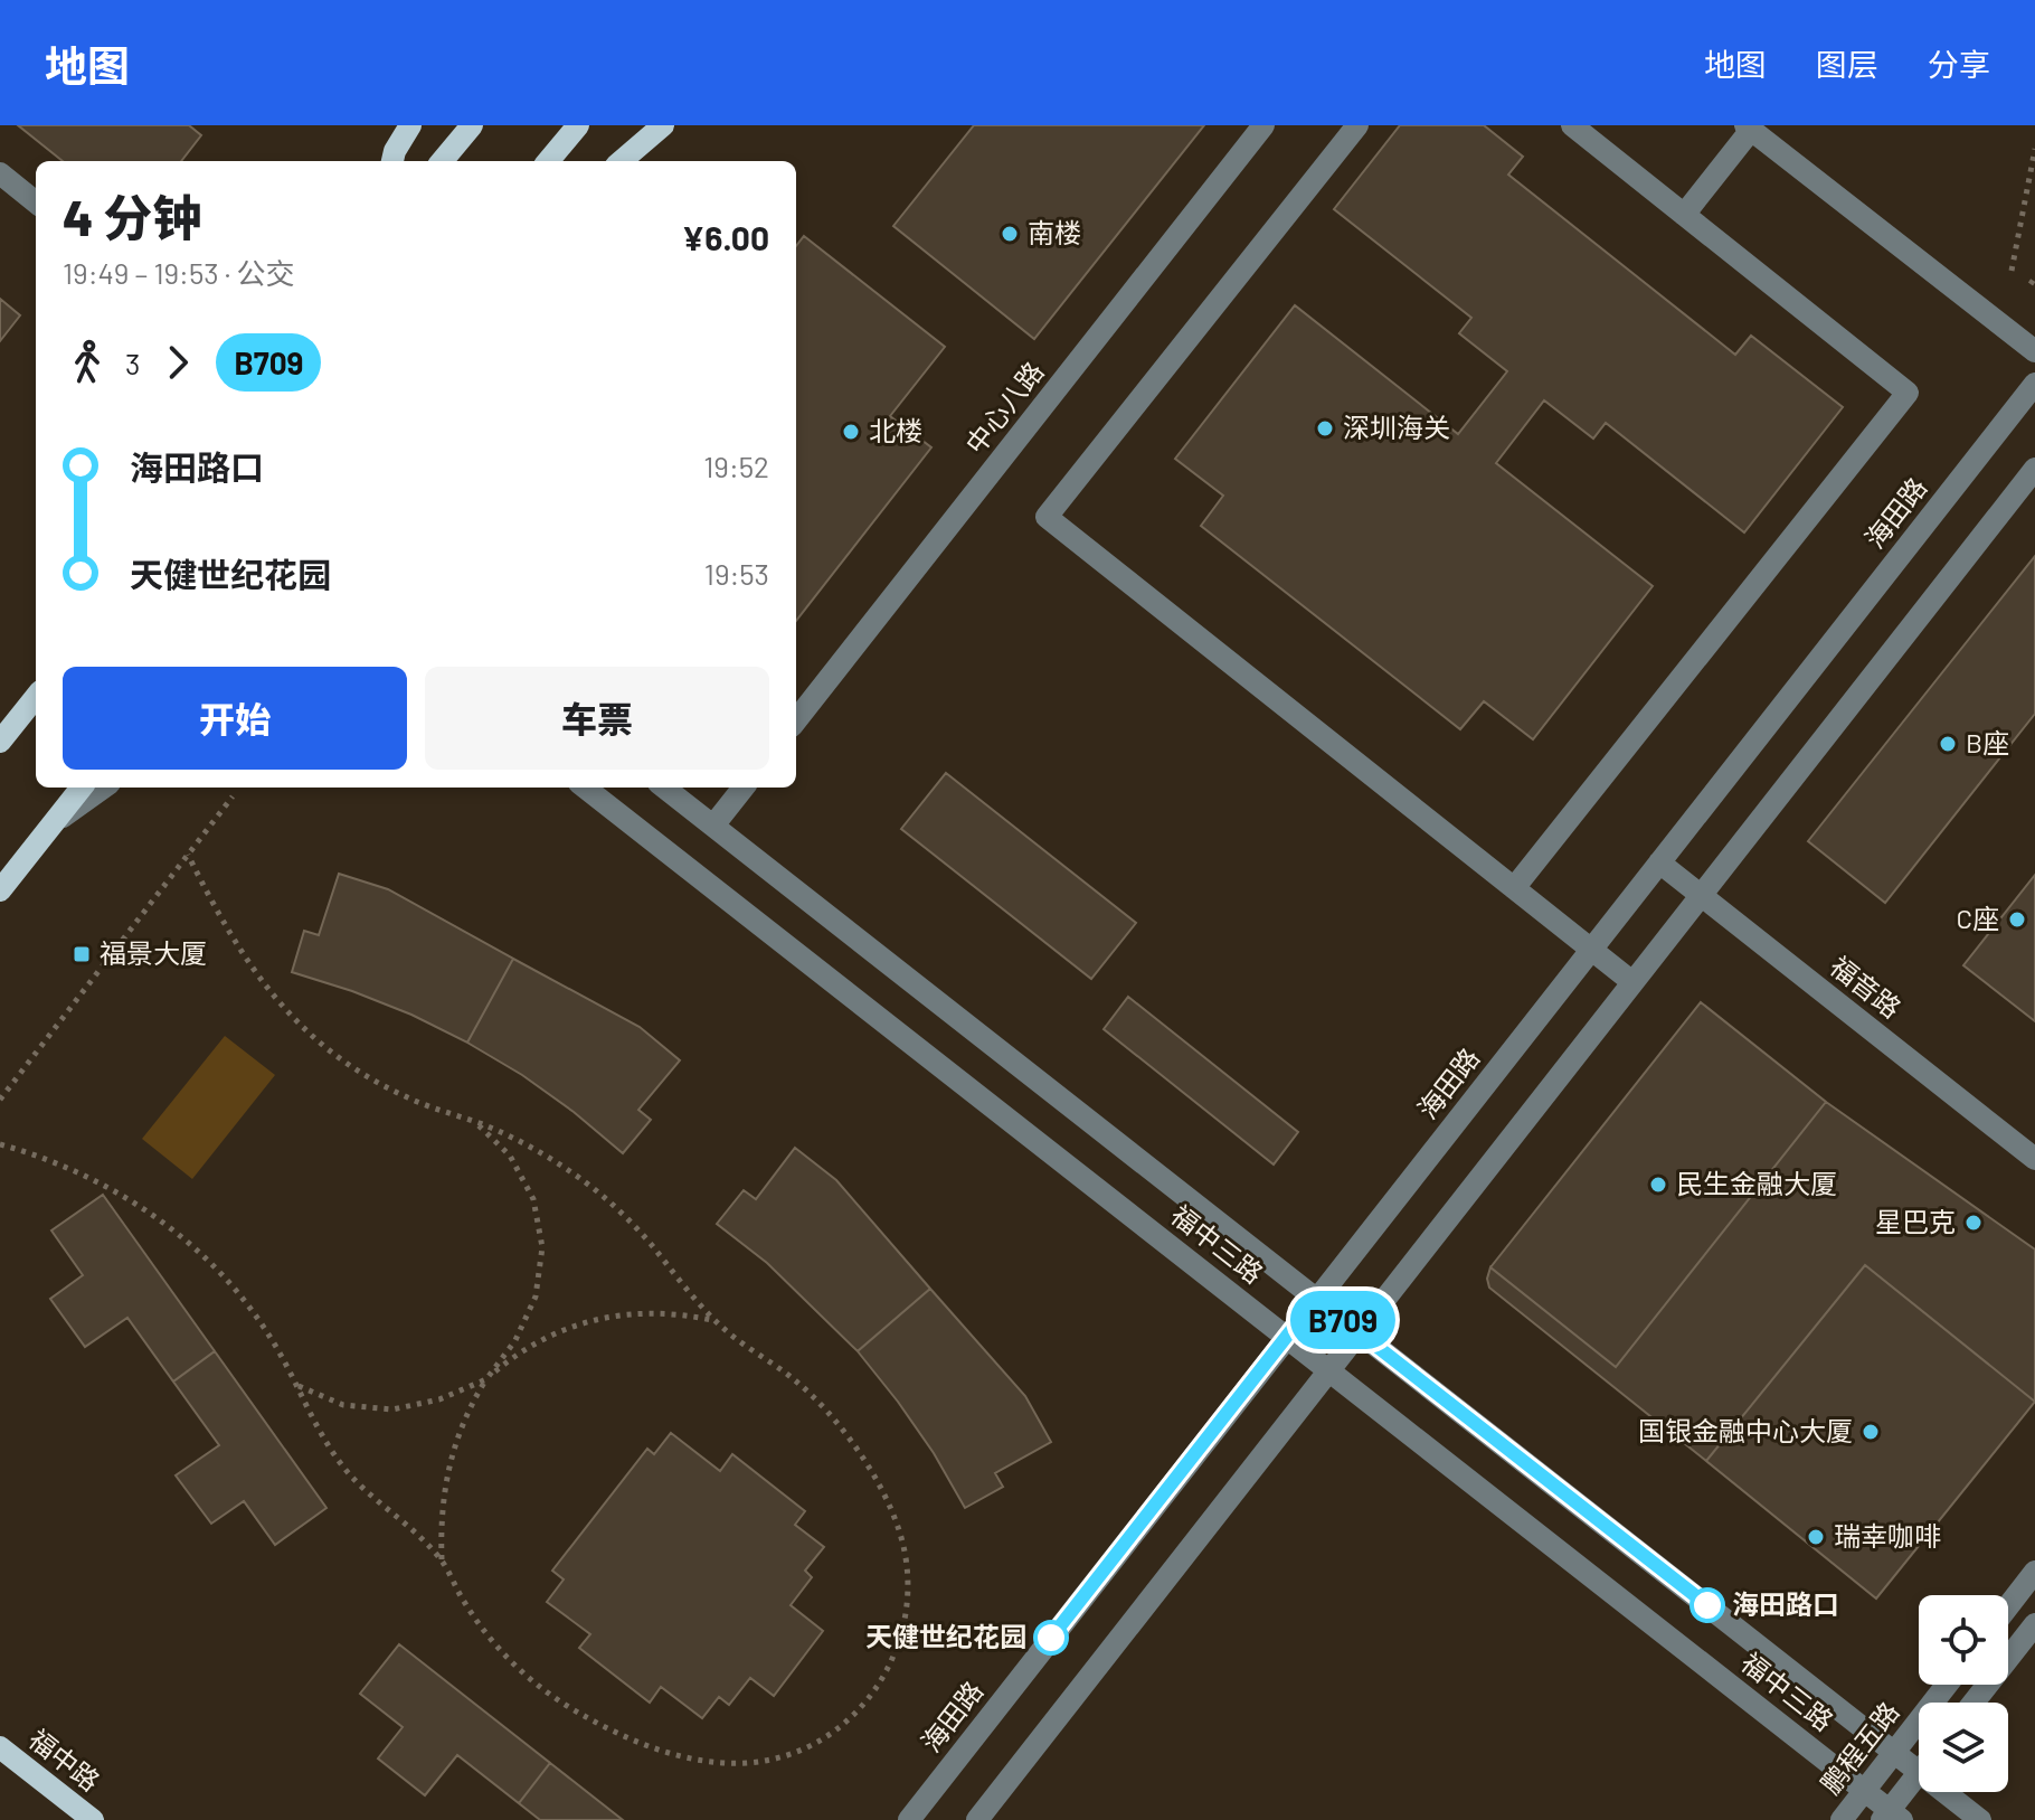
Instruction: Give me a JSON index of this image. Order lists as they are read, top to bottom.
{
  "streets": {
    "main road": ["福中路"],
    "street": [
      "中心八路",
      "海田路",
      "福音路",
      "福中三路",
      "鹏程五路"
    ]
  },
  "crossings": [
    ["海田路", "福音路"],
    ["海田路", "福中三路"],
    ["福中三路", "鹏程五路"]
  ],
  "places": {
    "other": [
      "南楼",
      "深圳海关",
      "北楼",
      "B座",
      "C座",
      "民生金融大厦",
      "星巴克",
      "国银金融中心大厦",
      "瑞幸咖啡",
      "海田路口",
      "天健世纪花园"
    ],
    "transit": ["福景大厦"]
  },
  "lines": ["bus line B709"],
  "page": {
    "header": "地图",
    "nav": ["地图", "图层", "分享"],
    "on_map": "B709",
    "heading": ["4 分钟", "19:49 – 19:53 · 公交", "¥6.00"],
    "legs": ["3", "B709"],
    "list": [
      {
        "name": "海田路口",
        "value": "19:52"
      },
      {
        "name": "天健世纪花园",
        "value": "19:53"
      }
    ],
    "buttons": ["开始", "车票"]
  }
}
